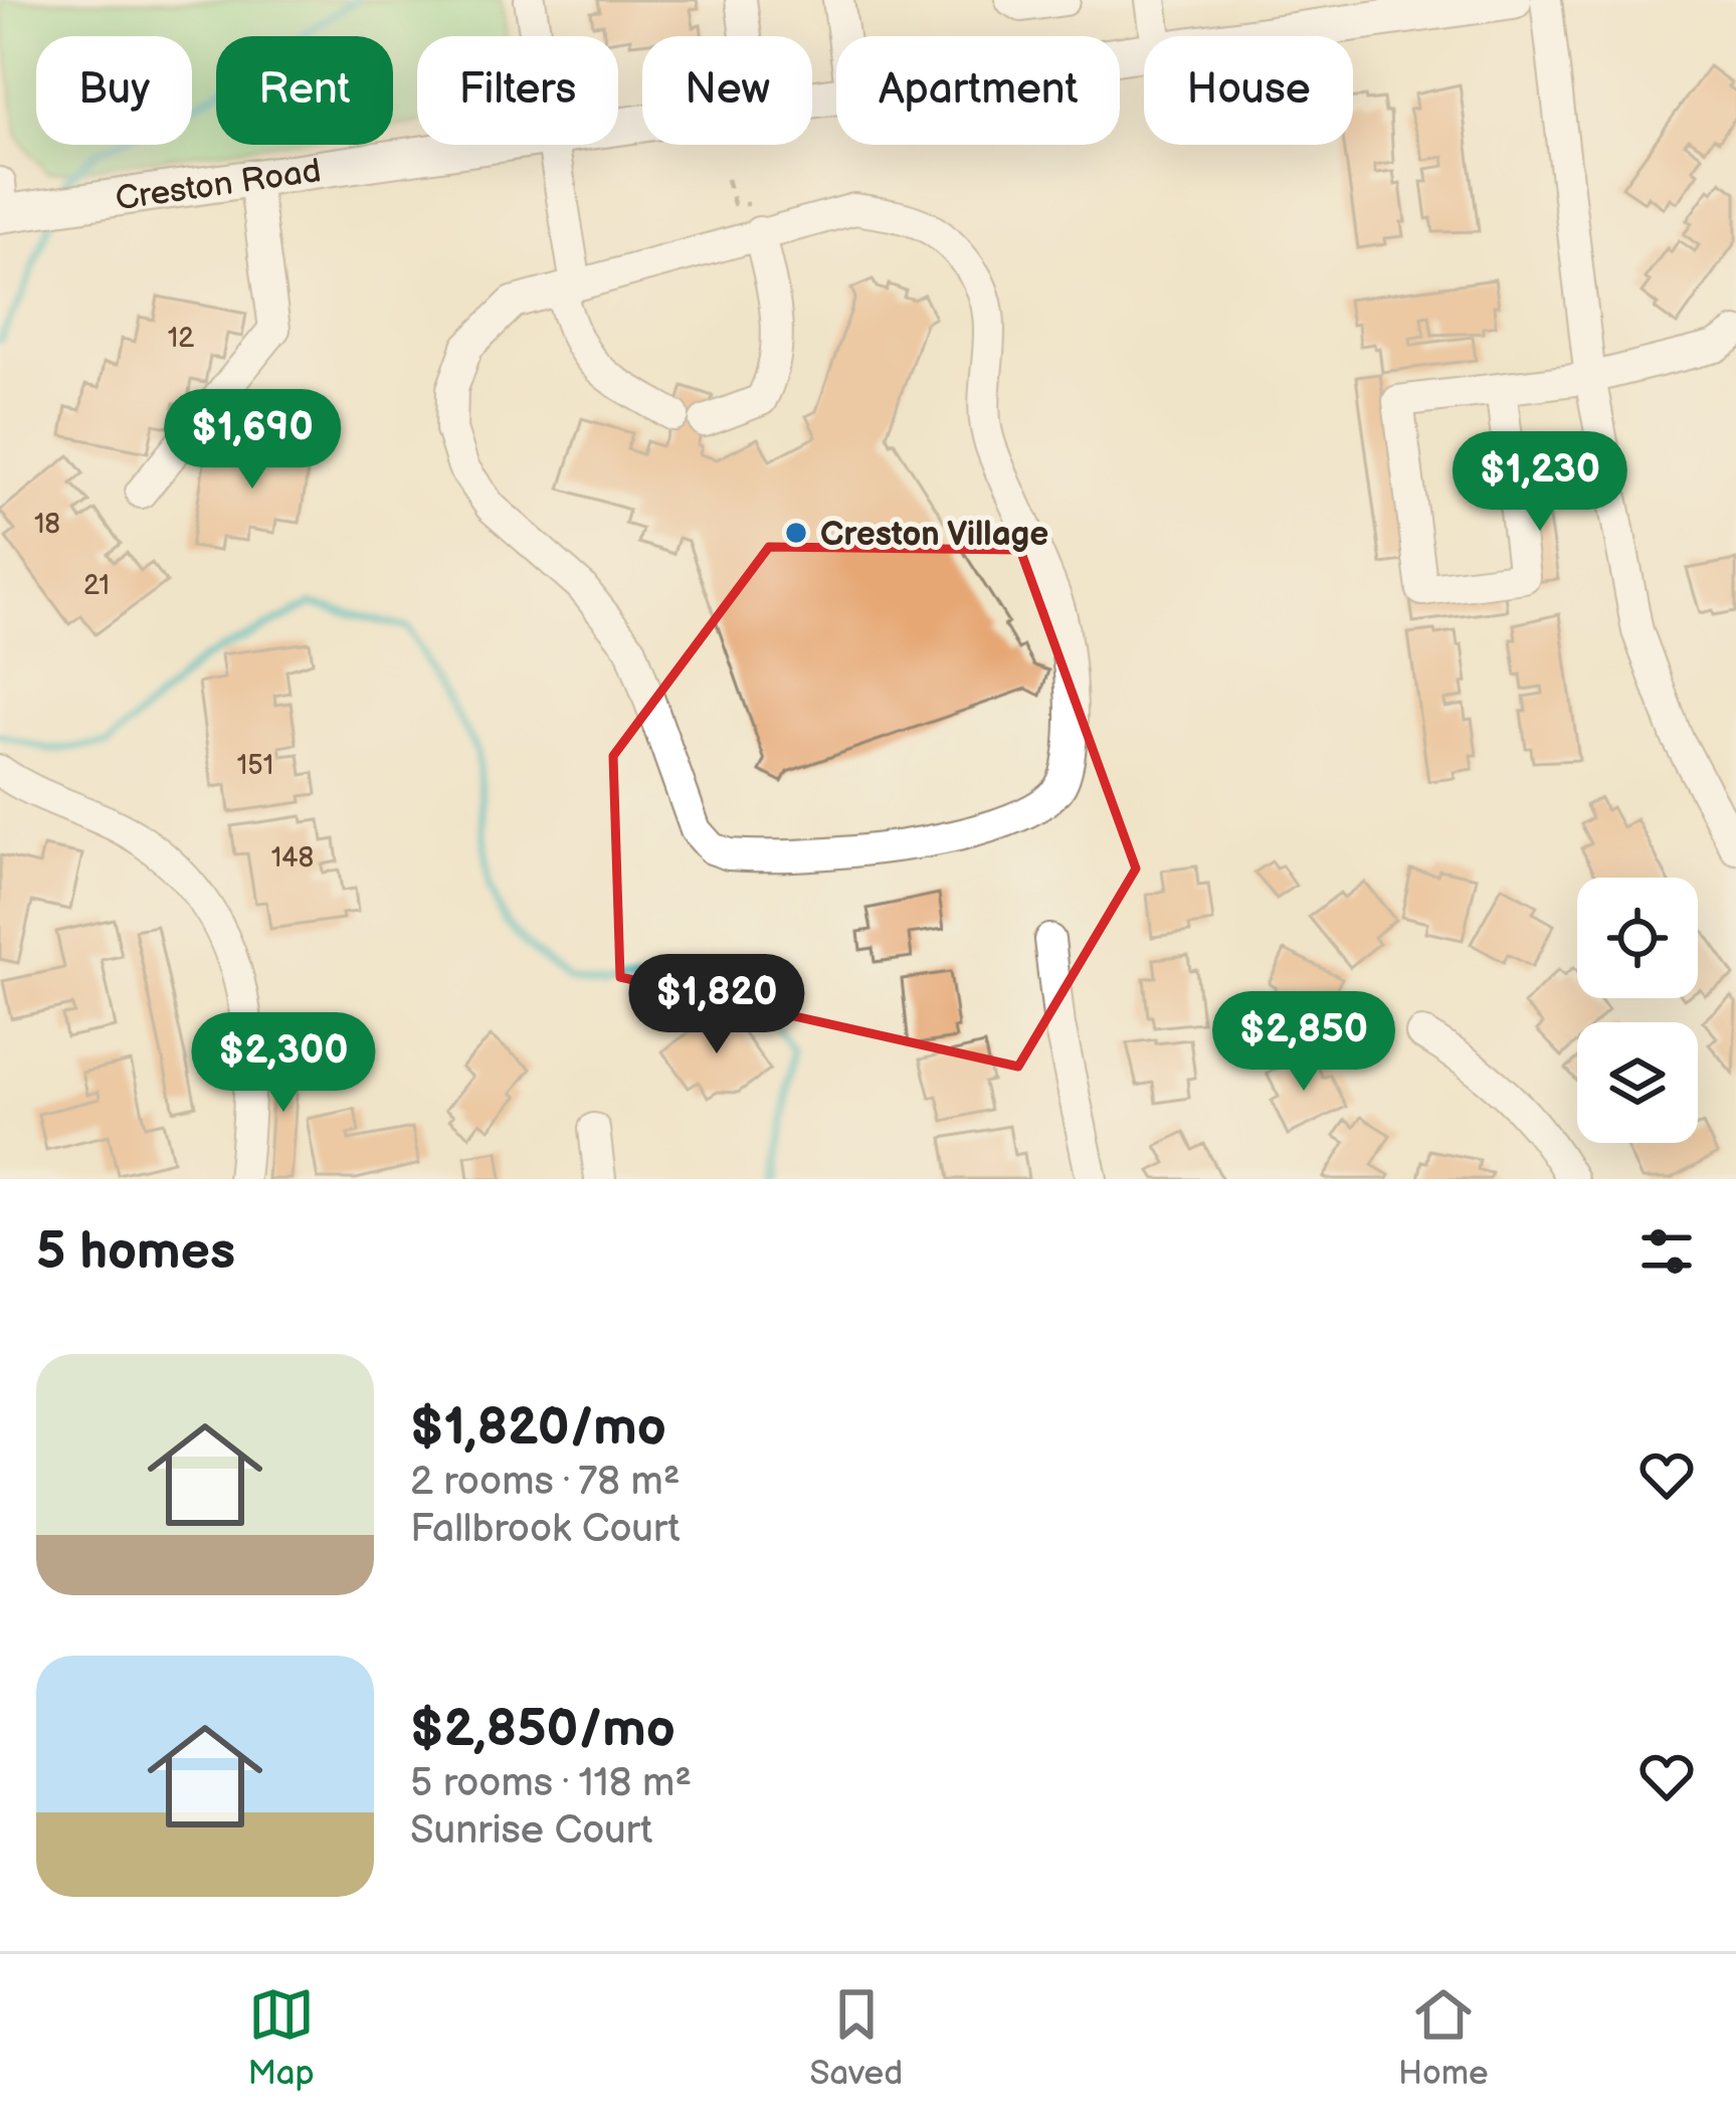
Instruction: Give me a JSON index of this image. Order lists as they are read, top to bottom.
{
  "streets": {
    "main road": ["Creston Road"]
  },
  "places": ["Creston Village"],
  "house_numbers": [
    "12",
    "18",
    "21",
    "151",
    "148"
  ],
  "page": {
    "chip": [
      "Buy",
      "Rent",
      "Filters",
      "New",
      "Apartment",
      "House"
    ],
    "price": [
      "$1,690",
      "$1,230",
      "$1,820",
      "$2,850",
      "$2,300"
    ],
    "heading": "5 homes",
    "list": [
      {
        "name": "$1,820/mo",
        "note": "2 rooms · 78 m² · Fallbrook Court"
      },
      {
        "name": "$2,850/mo",
        "note": "5 rooms · 118 m² · Sunrise Court"
      }
    ],
    "tabs": ["Map", "Saved", "Home"]
  }
}
